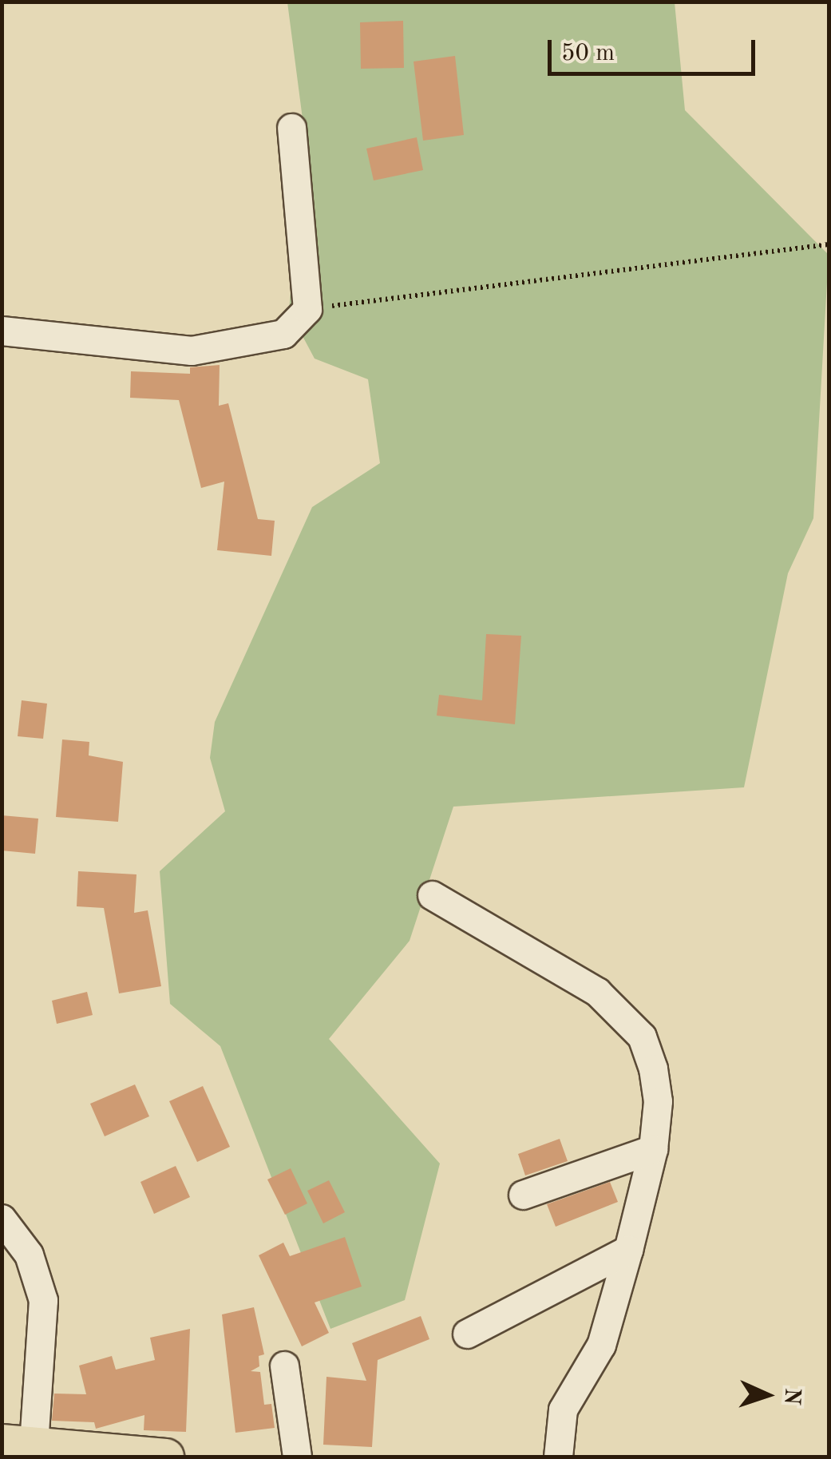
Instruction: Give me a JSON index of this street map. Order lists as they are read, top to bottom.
{
  "scale_bar": "50 m",
  "north": "right"
}
